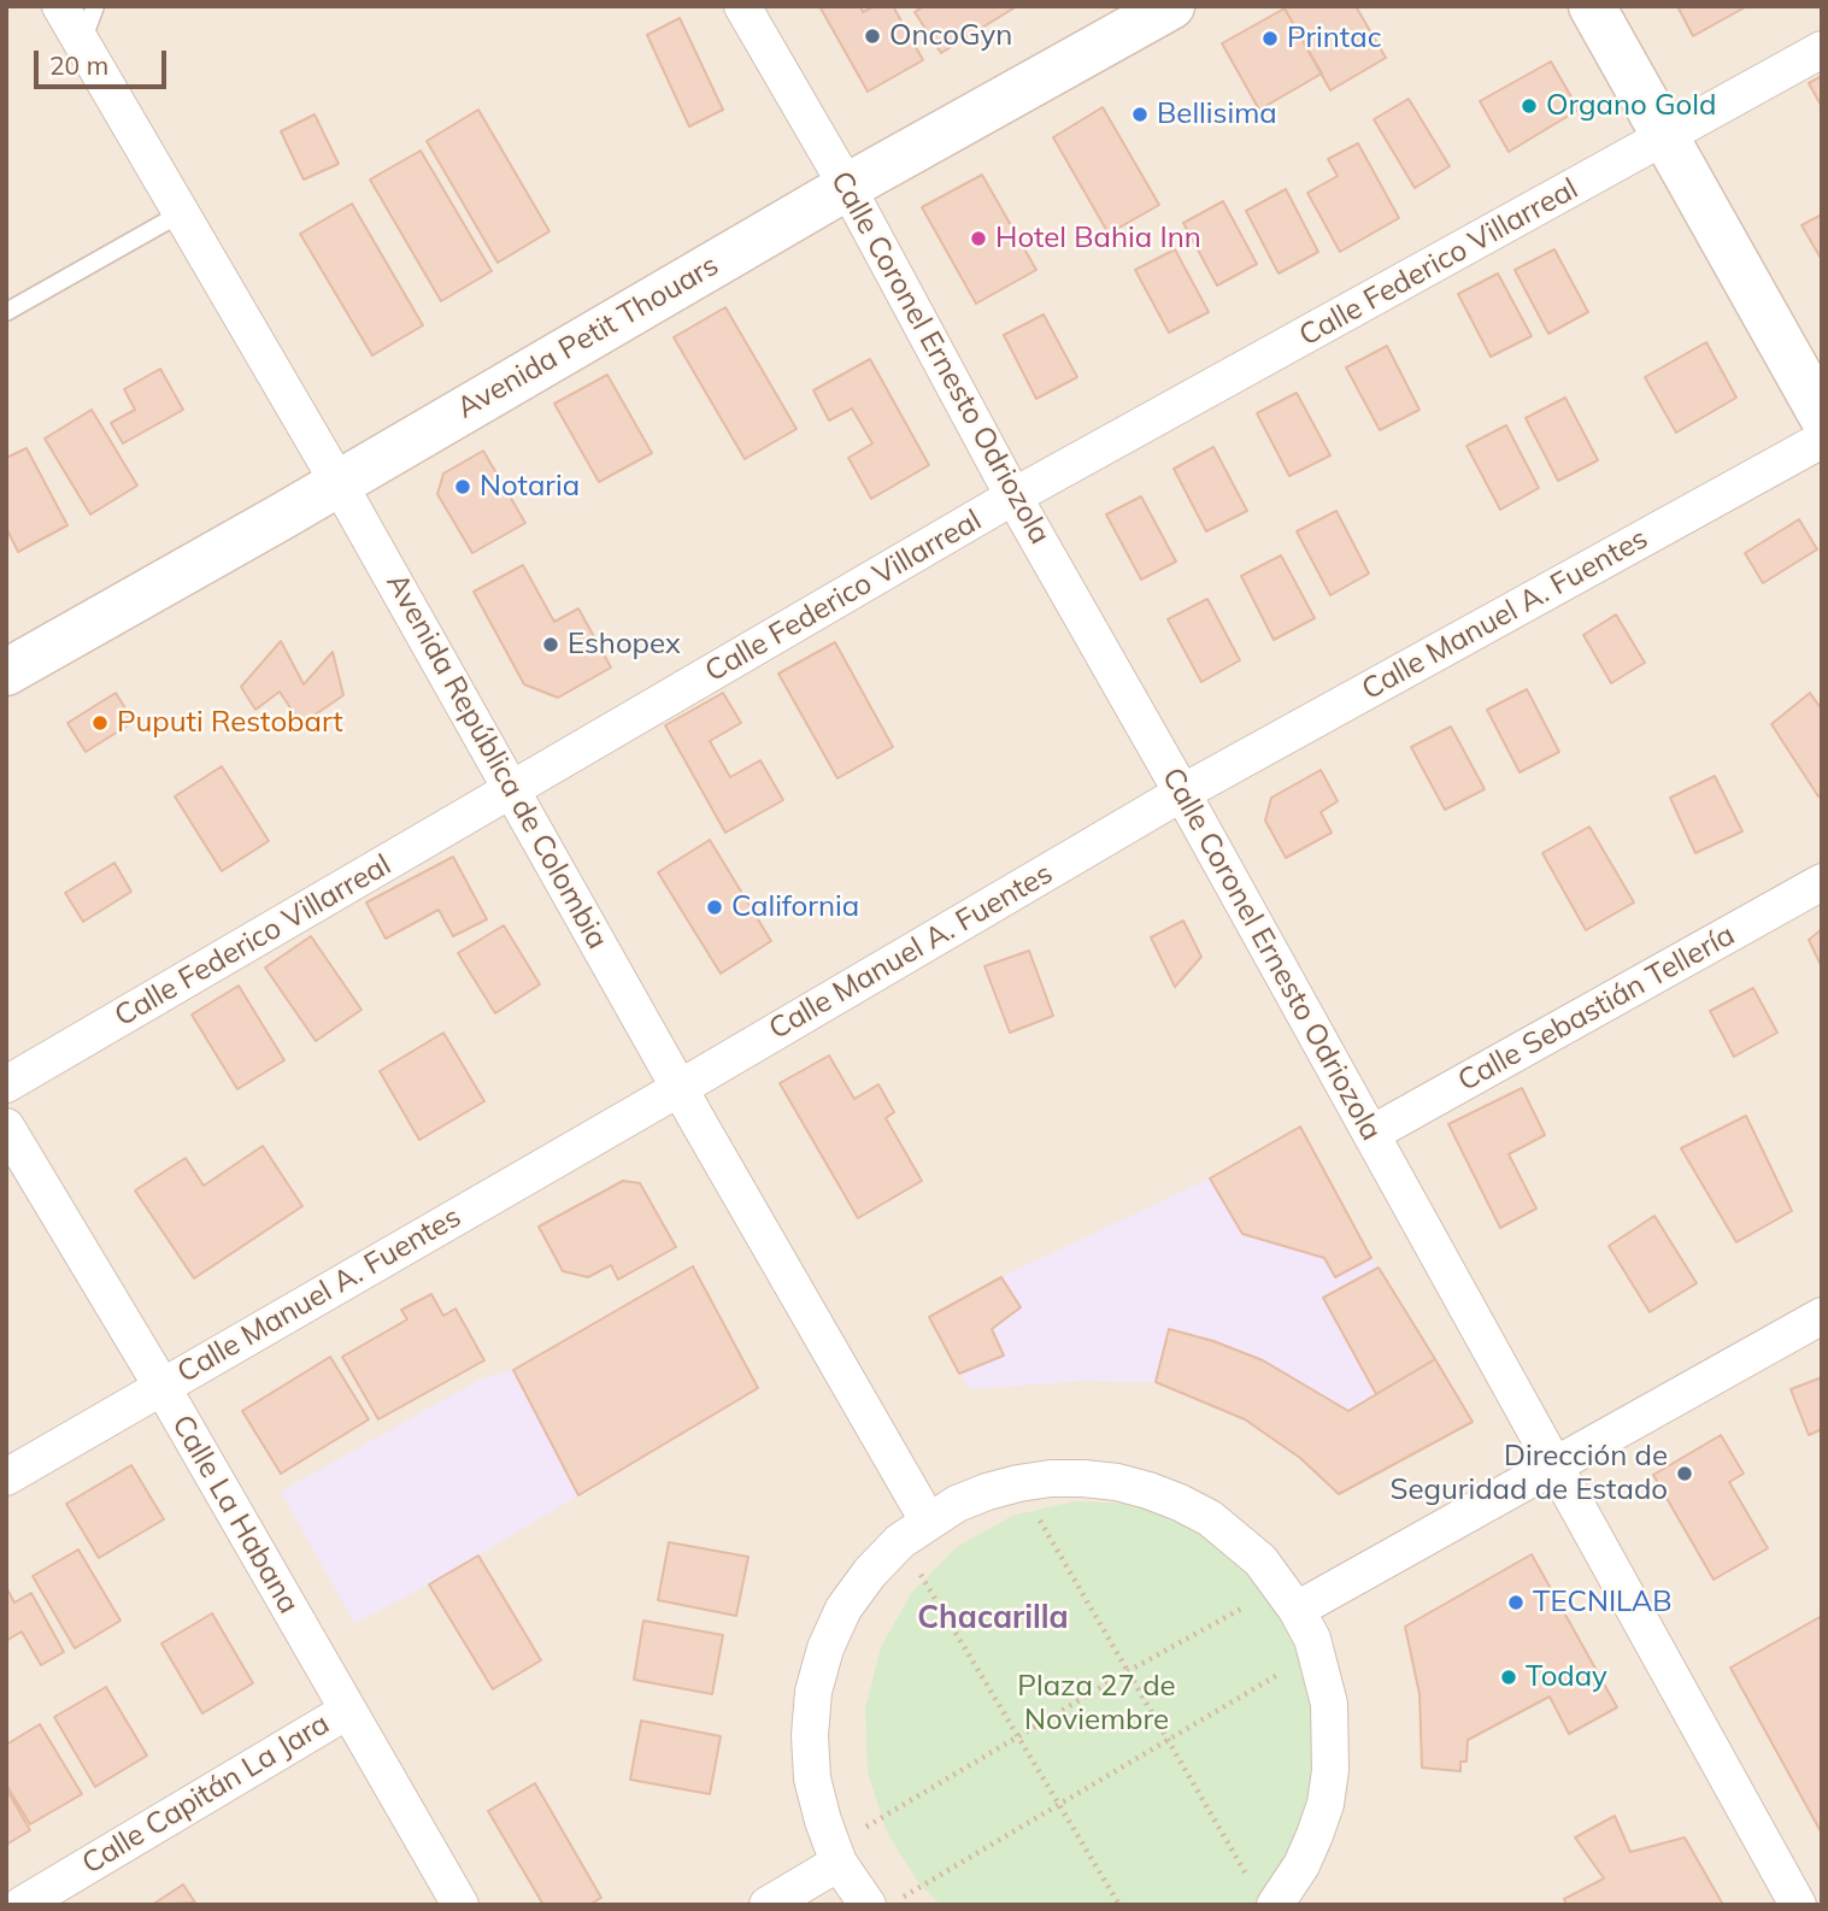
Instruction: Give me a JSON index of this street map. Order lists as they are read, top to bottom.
{
  "streets": {
    "main road": ["Avenida Petit Thouars"],
    "street": [
      "Calle Federico Villarreal",
      "Calle Coronel Ernesto Odriozola",
      "Calle Manuel A. Fuentes",
      "Avenida República de Colombia",
      "Calle Sebastián Tellería",
      "Calle La Habana",
      "Calle Capitán La Jara"
    ]
  },
  "crossings": [
    ["Calle Federico Villarreal", "Calle Coronel Ernesto Odriozola"],
    ["Calle Federico Villarreal", "Avenida República de Colombia"],
    ["Avenida Petit Thouars", "Calle Coronel Ernesto Odriozola"],
    ["Avenida Petit Thouars", "Avenida República de Colombia"],
    ["Calle Coronel Ernesto Odriozola", "Calle Manuel A. Fuentes"],
    ["Calle Coronel Ernesto Odriozola", "Calle Sebastián Tellería"],
    ["Calle Manuel A. Fuentes", "Avenida República de Colombia"],
    ["Calle Manuel A. Fuentes", "Calle La Habana"],
    ["Calle La Habana", "Calle Capitán La Jara"]
  ],
  "districts": ["Chacarilla"],
  "parks": ["Plaza 27 de Noviembre"],
  "places": [
    "OncoGyn",
    "Printac",
    "Organo Gold",
    "Bellisima",
    "Hotel Bahia Inn",
    "Notaria",
    "Eshopex",
    "Puputi Restobart",
    "California",
    "Dirección de Seguridad de Estado",
    "TECNILAB",
    "Today"
  ],
  "scale_bar": "20 m"
}
